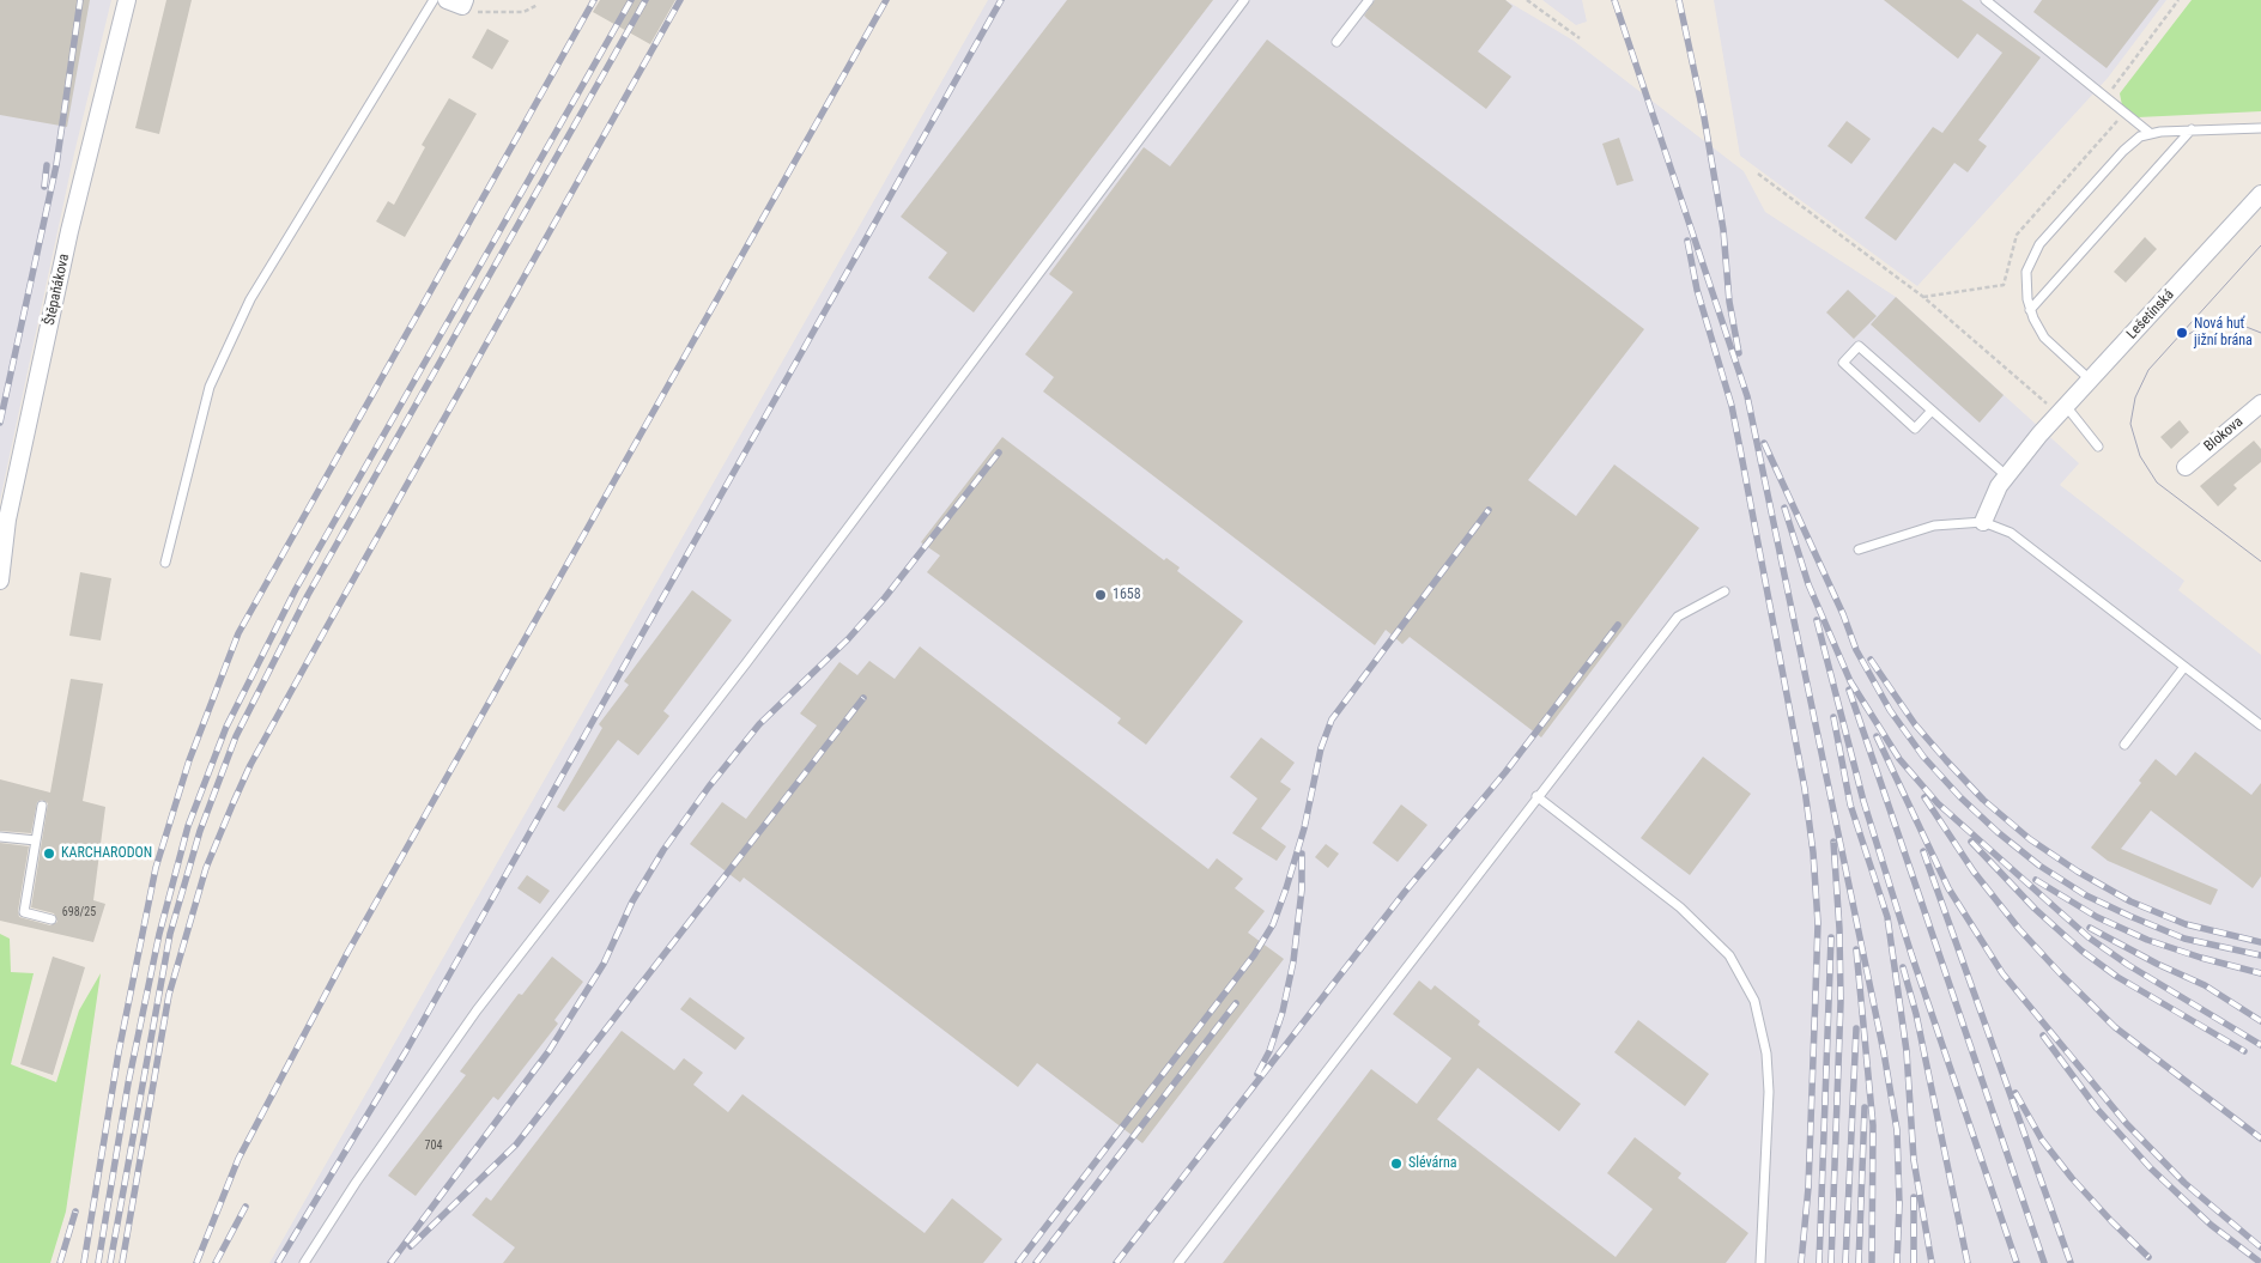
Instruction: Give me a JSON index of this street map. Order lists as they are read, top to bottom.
{
  "streets": {
    "street": ["Štěpaňákova", "Lešetínská", "Blokova"]
  },
  "places": [
    "Nová huť jižní brána",
    "1658",
    "KARCHARODON",
    "Slévárna"
  ],
  "house_numbers": ["698/25", "704"]
}
